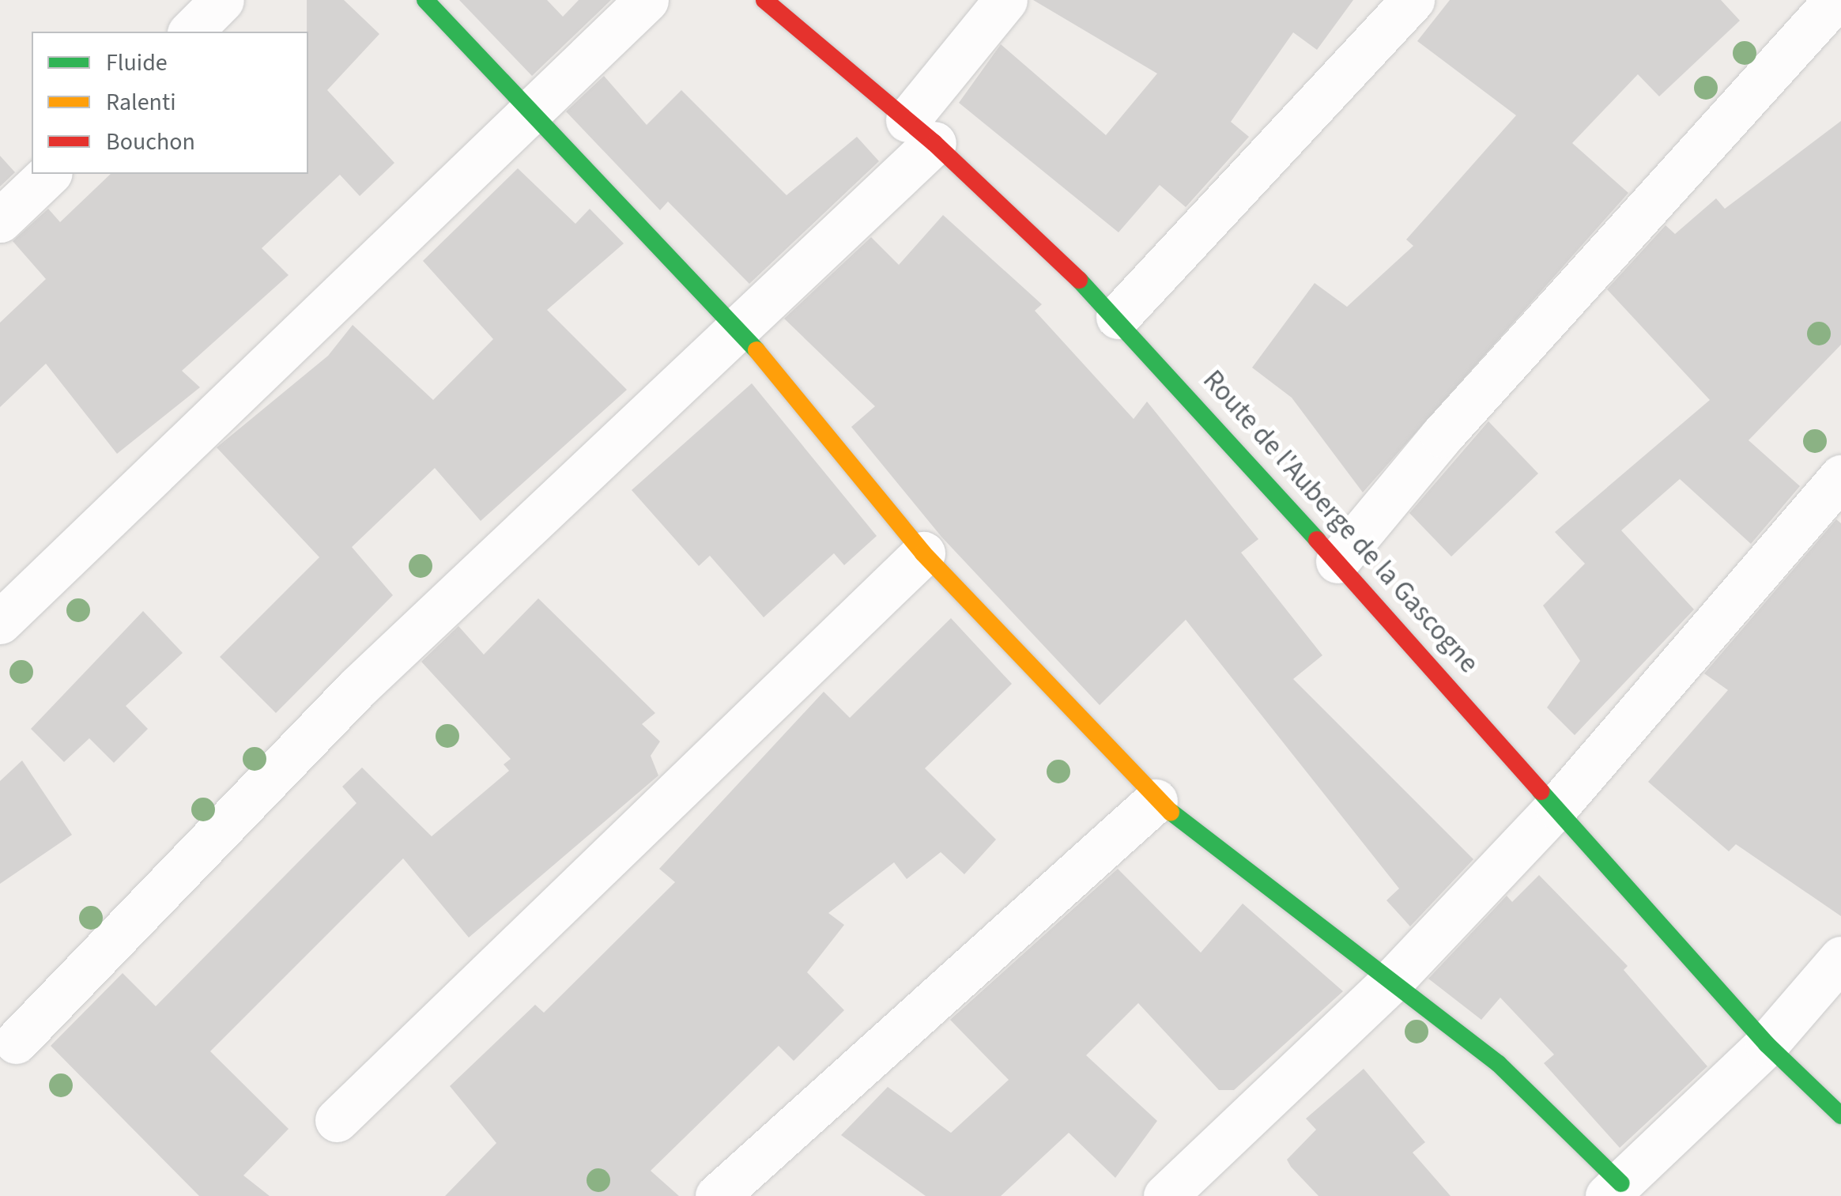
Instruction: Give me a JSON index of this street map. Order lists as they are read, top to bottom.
{
  "streets": {
    "street": ["Route de l'Auberge de la Gascogne"]
  },
  "legend": ["Fluide", "Ralenti", "Bouchon"]
}
